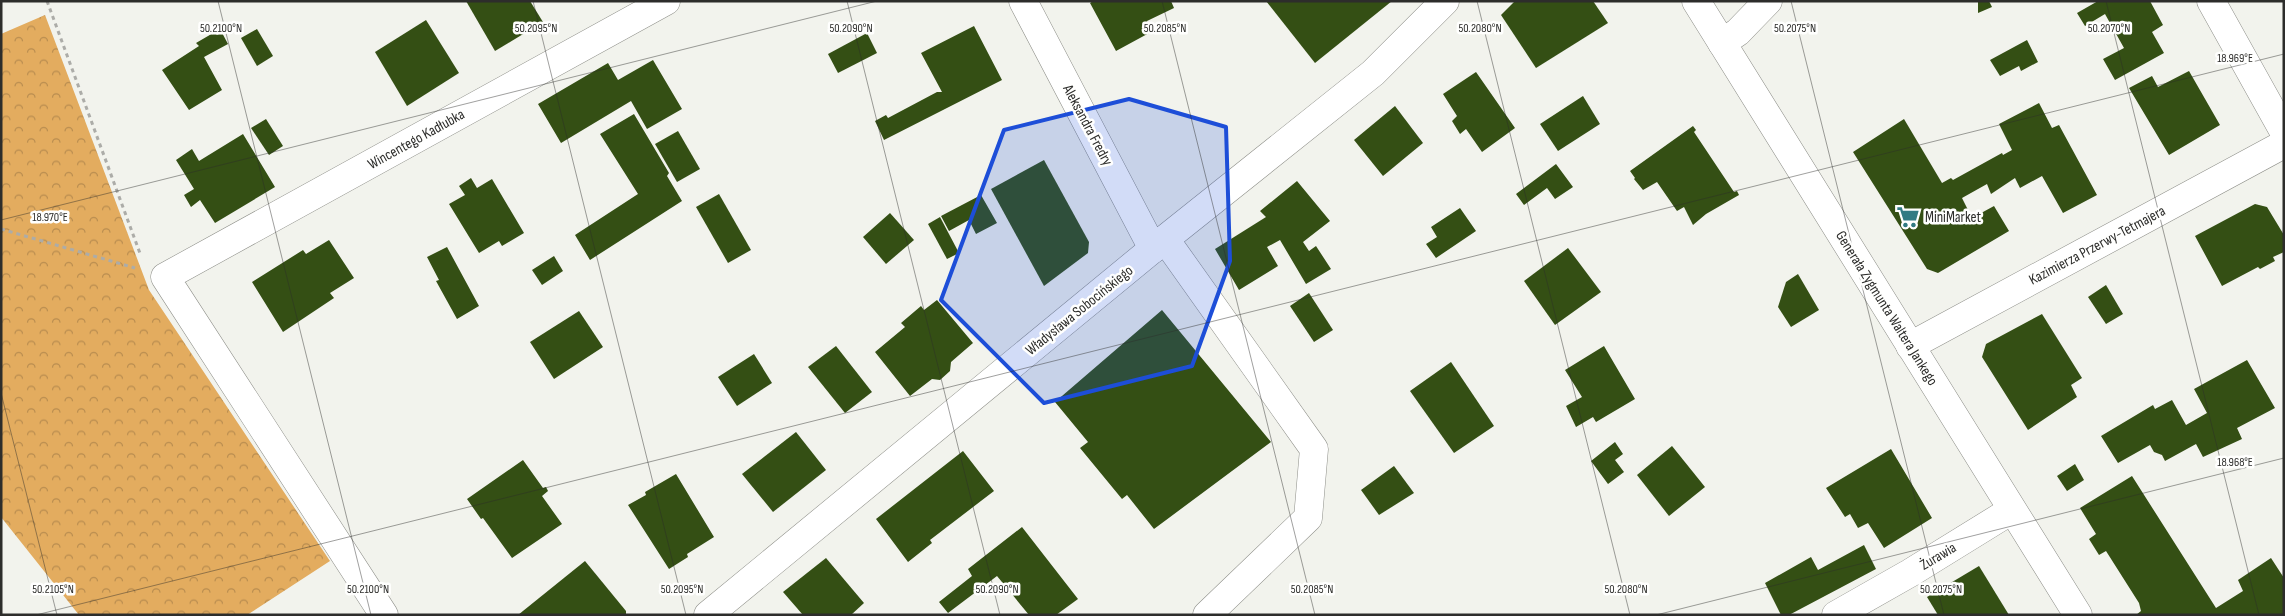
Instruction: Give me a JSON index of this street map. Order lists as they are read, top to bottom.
{
  "streets": {
    "street": [
      "Aleksandra Fredry",
      "Wincentego Kadłubka",
      "Kazimierza Przerwy-Tetmajera",
      "Generała Zygmunta Waltera Jankego",
      "Władysława Sobocińskiego",
      "Żurawia"
    ]
  },
  "crossings": [
    ["Aleksandra Fredry", "Władysława Sobocińskiego"],
    ["Kazimierza Przerwy-Tetmajera", "Generała Zygmunta Waltera Jankego"],
    ["Generała Zygmunta Waltera Jankego", "Żurawia"]
  ],
  "places": {
    "supermarket": ["MiniMarket"]
  },
  "coordinates": [
    "50.2085°N",
    "50.2100°N",
    "50.2095°N",
    "50.2090°N",
    "50.2080°N",
    "50.2075°N",
    "50.2070°N",
    "18.969°E",
    "18.970°E",
    "18.968°E",
    "50.2105°N"
  ]
}
